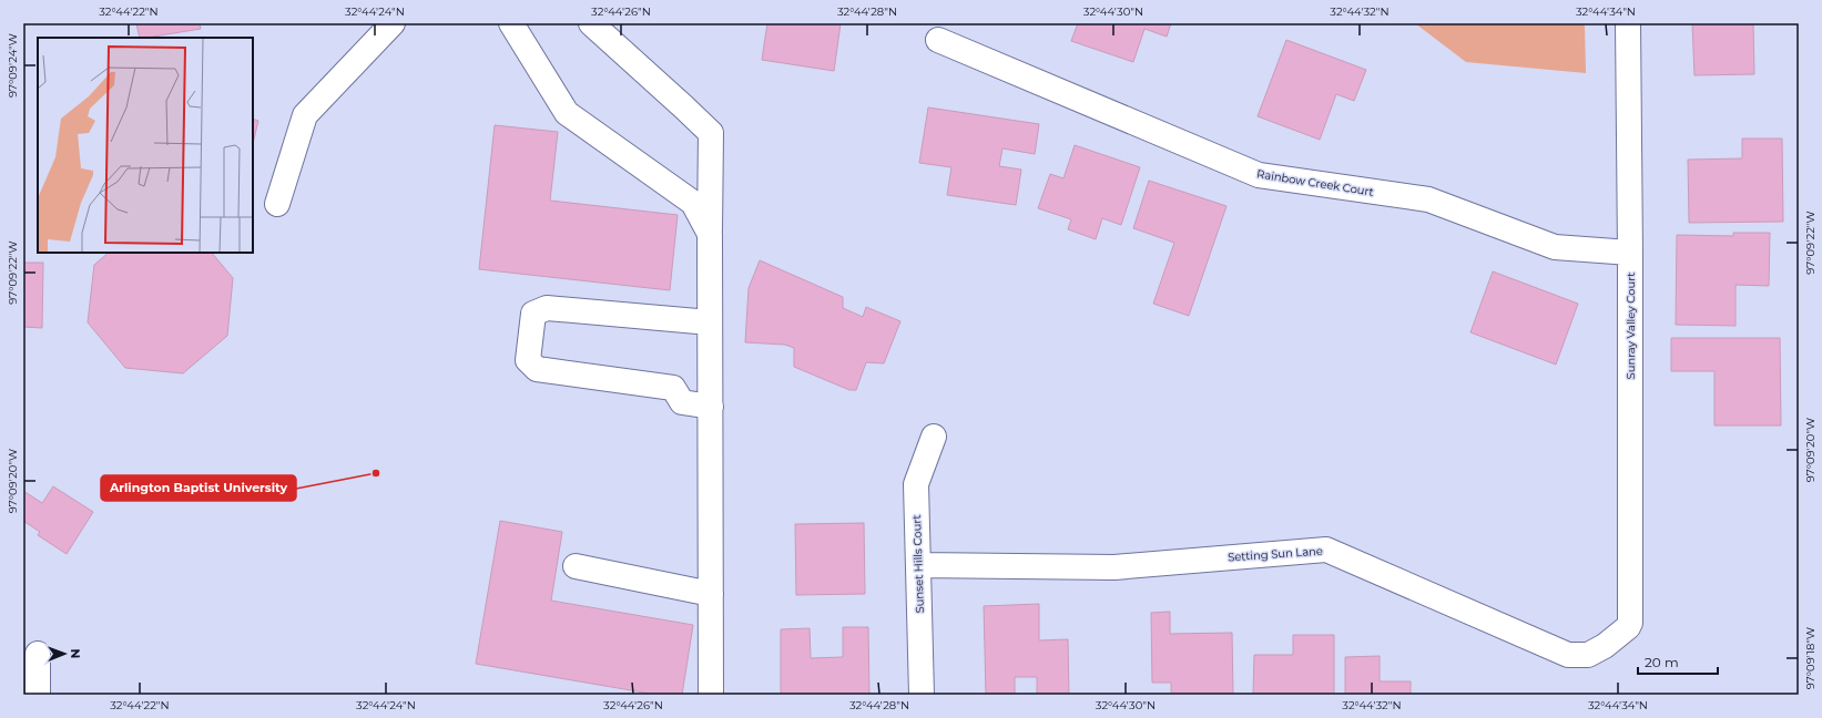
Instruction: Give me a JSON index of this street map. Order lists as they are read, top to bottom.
{
  "streets": {
    "street": [
      "Rainbow Creek Court",
      "Sunray Valley Court",
      "Setting Sun Lane",
      "Sunset Hills Court"
    ]
  },
  "crossings": [
    ["Rainbow Creek Court", "Sunray Valley Court"],
    ["Sunray Valley Court", "Setting Sun Lane"],
    ["Setting Sun Lane", "Sunset Hills Court"]
  ],
  "places": ["Arlington Baptist University"],
  "scale_bar": "20 m",
  "north": "right",
  "coordinates": [
    "32°44'22\"N",
    "32°44'24\"N",
    "32°44'26\"N",
    "32°44'28\"N",
    "32°44'30\"N",
    "32°44'32\"N",
    "32°44'34\"N",
    "97°09'24\"W",
    "97°09'22\"W",
    "97°09'20\"W",
    "97°09'18\"W"
  ]
}
